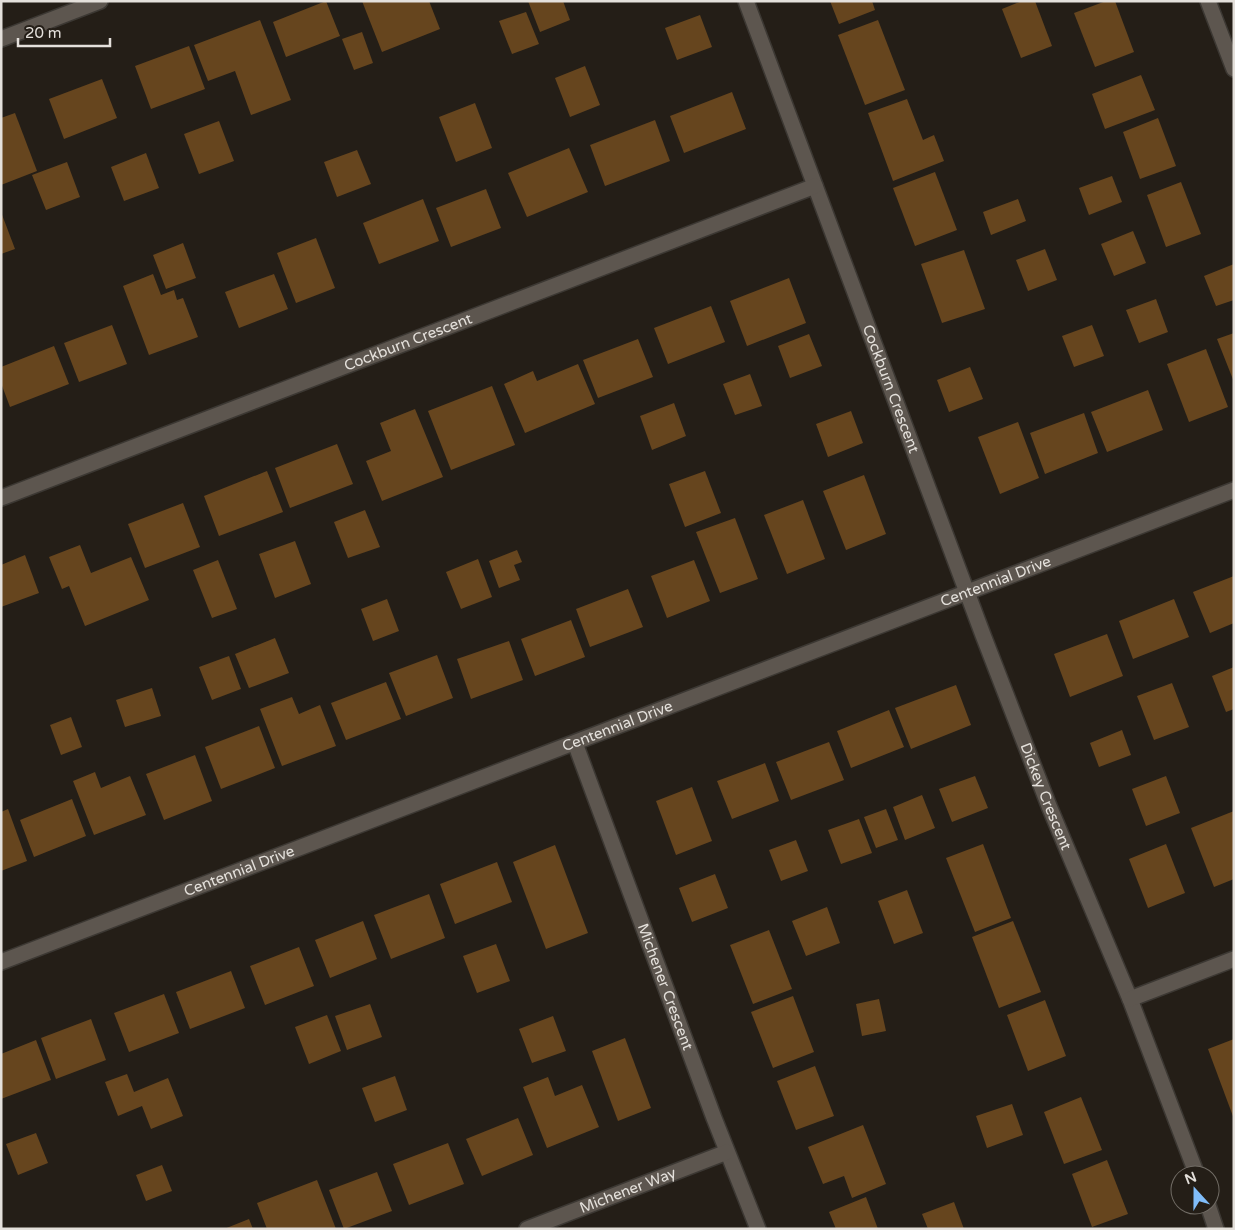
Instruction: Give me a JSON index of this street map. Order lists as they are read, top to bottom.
{
  "streets": {
    "street": [
      "Cockburn Crescent",
      "Centennial Drive",
      "Dickey Crescent",
      "Michener Crescent",
      "Michener Way"
    ]
  },
  "crossings": [
    ["Cockburn Crescent", "Centennial Drive"],
    ["Cockburn Crescent", "Dickey Crescent"],
    ["Centennial Drive", "Dickey Crescent"],
    ["Centennial Drive", "Michener Crescent"],
    ["Michener Crescent", "Michener Way"]
  ],
  "scale_bar": "20 m",
  "north": "top"
}
